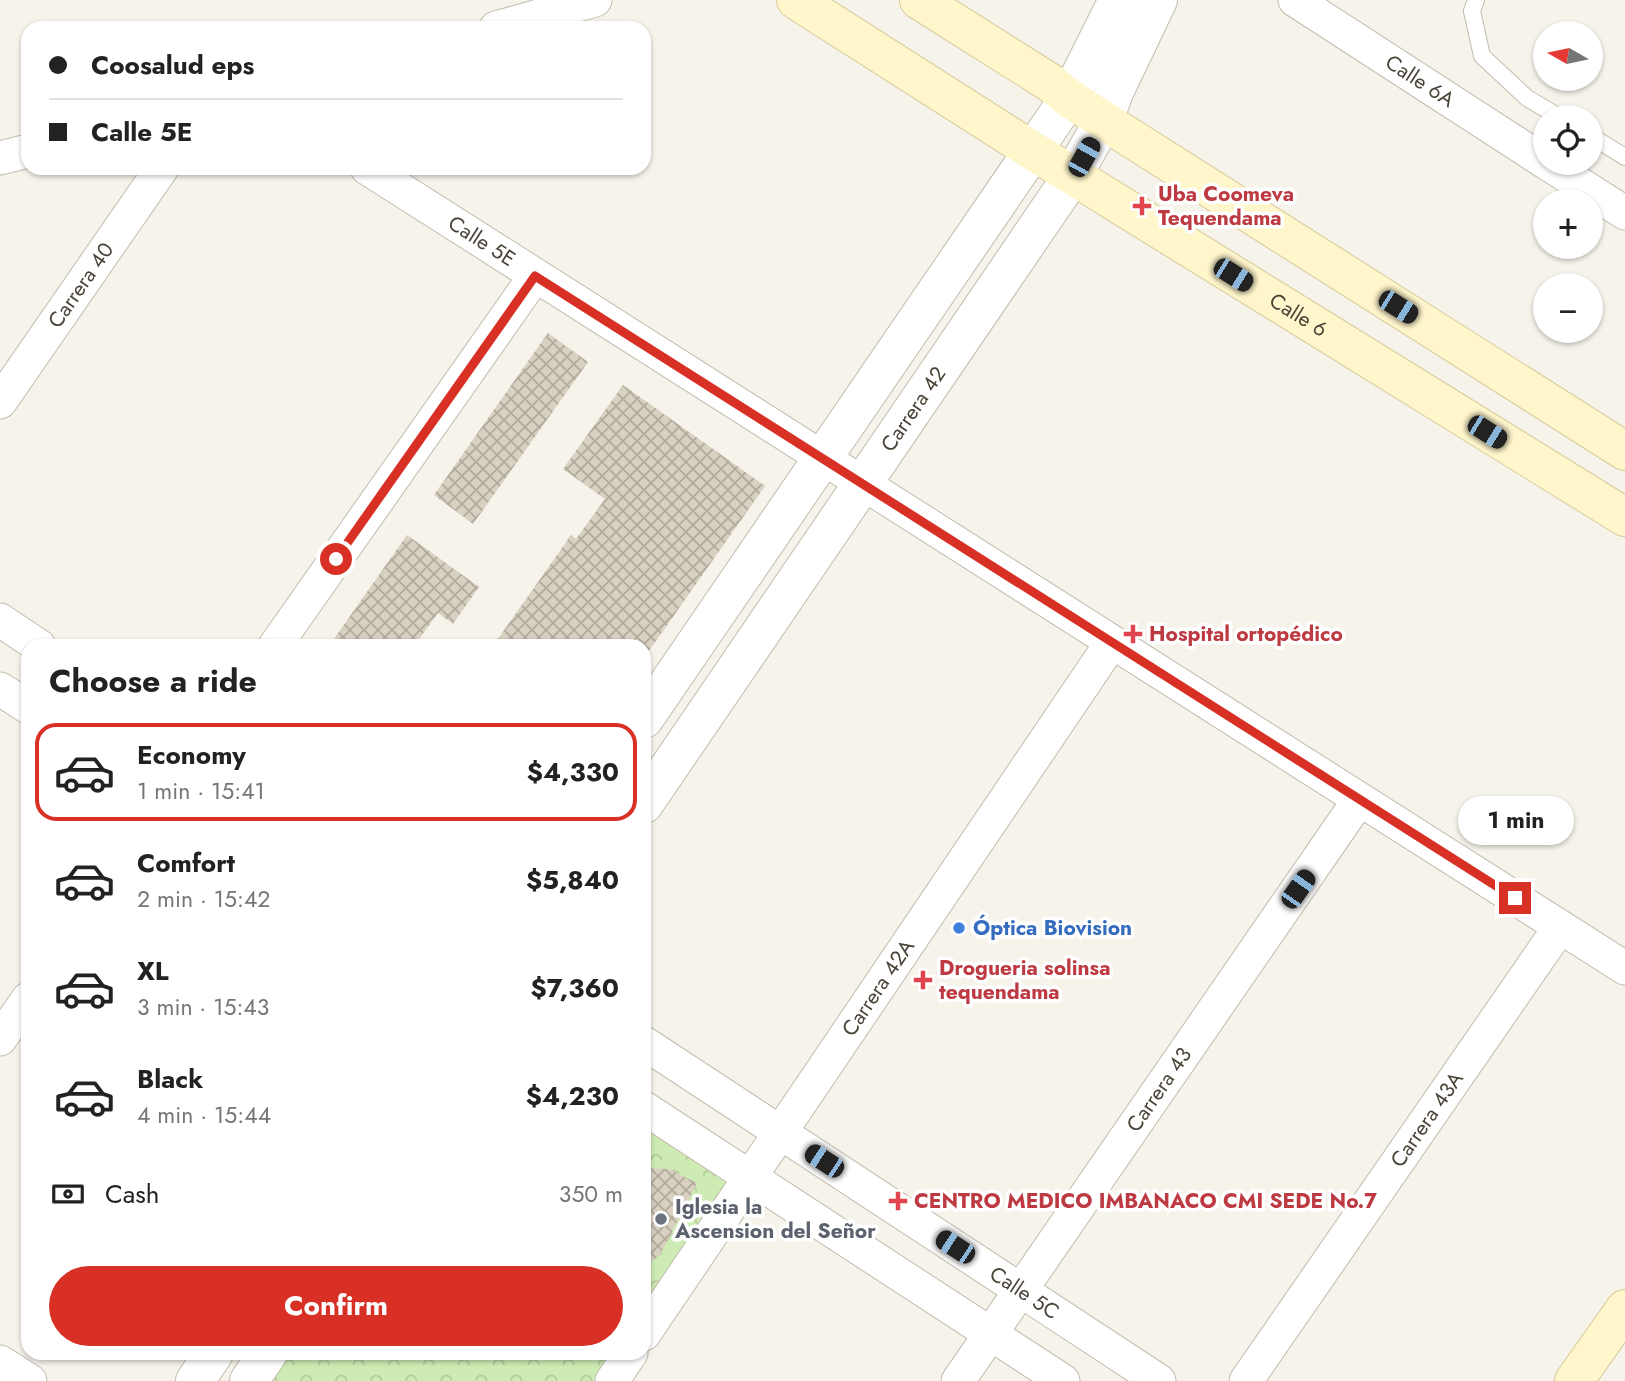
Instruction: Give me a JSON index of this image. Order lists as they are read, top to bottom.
{
  "streets": {
    "main road": ["Calle 6"],
    "street": [
      "Calle 6A",
      "Calle 5E",
      "Carrera 40",
      "Carrera 42",
      "Carrera 42A",
      "Carrera 43",
      "Carrera 43A",
      "Calle 5C"
    ]
  },
  "crossings": [
    ["Calle 5E", "Carrera 42"],
    ["Calle 5E", "Carrera 42A"],
    ["Calle 5E", "Carrera 43"],
    ["Calle 5E", "Carrera 43A"],
    ["Calle 6", "Carrera 42"],
    ["Carrera 42A", "Calle 5C"],
    ["Carrera 43", "Calle 5C"]
  ],
  "places": {
    "health": [
      "Uba Coomeva Tequendama",
      "Hospital ortopédico",
      "Drogueria solinsa tequendama",
      "CENTRO MEDICO IMBANACO CMI SEDE No.7"
    ],
    "other": ["Óptica Biovision", "Iglesia la Ascension del Señor"]
  },
  "north": "left",
  "page": {
    "map_buttons": ["+", "−"],
    "banner": ["Coosalud eps", "Calle 5E"],
    "heading": "Choose a ride",
    "list": [
      {
        "name": "Economy",
        "note": "1 min · 15:41",
        "value": "$4,330"
      },
      {
        "name": "Comfort",
        "note": "2 min · 15:42",
        "value": "$5,840"
      },
      {
        "name": "XL",
        "note": "3 min · 15:43",
        "value": "$7,360"
      },
      {
        "name": "Black",
        "note": "4 min · 15:44",
        "value": "$4,230"
      }
    ],
    "bubble": "1 min",
    "pay": ["Cash", "350 m"],
    "buttons": "Confirm"
  }
}
